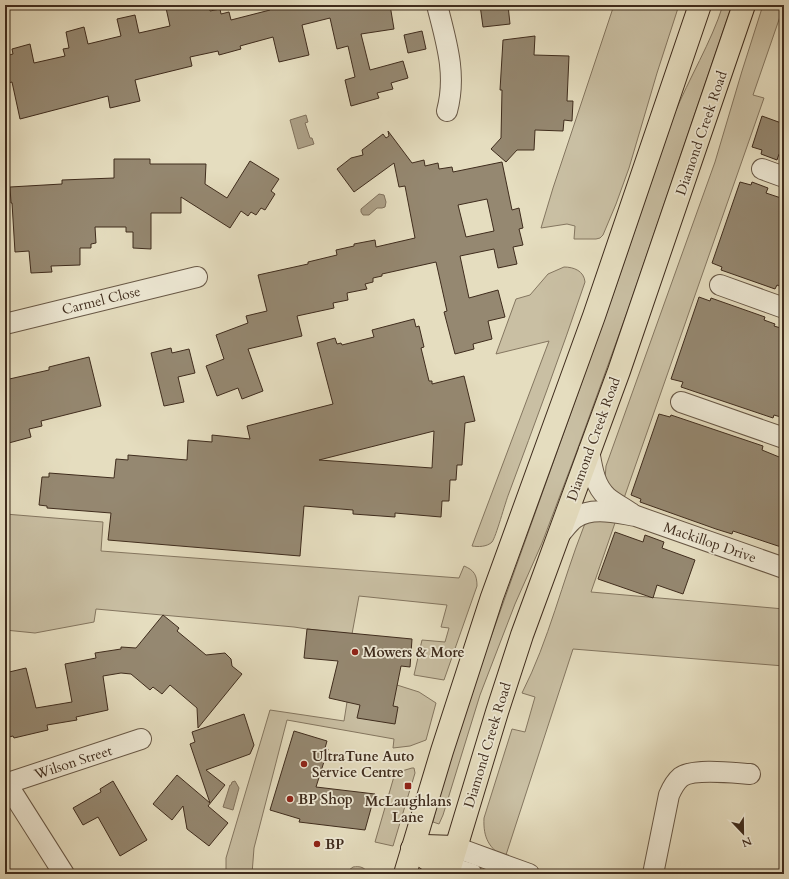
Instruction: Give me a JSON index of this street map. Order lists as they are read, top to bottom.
{
  "streets": {
    "main road": ["Diamond Creek Road"],
    "street": ["Carmel Close", "Mackillop Drive", "Wilson Street"]
  },
  "crossings": [
    ["Diamond Creek Road", "Mackillop Drive"]
  ],
  "places": {
    "other": [
      "Mowers & More",
      "UltraTune Auto Service Centre",
      "BP Shop",
      "BP"
    ],
    "transit": ["McLaughlans Lane"]
  },
  "north": "bottom"
}
